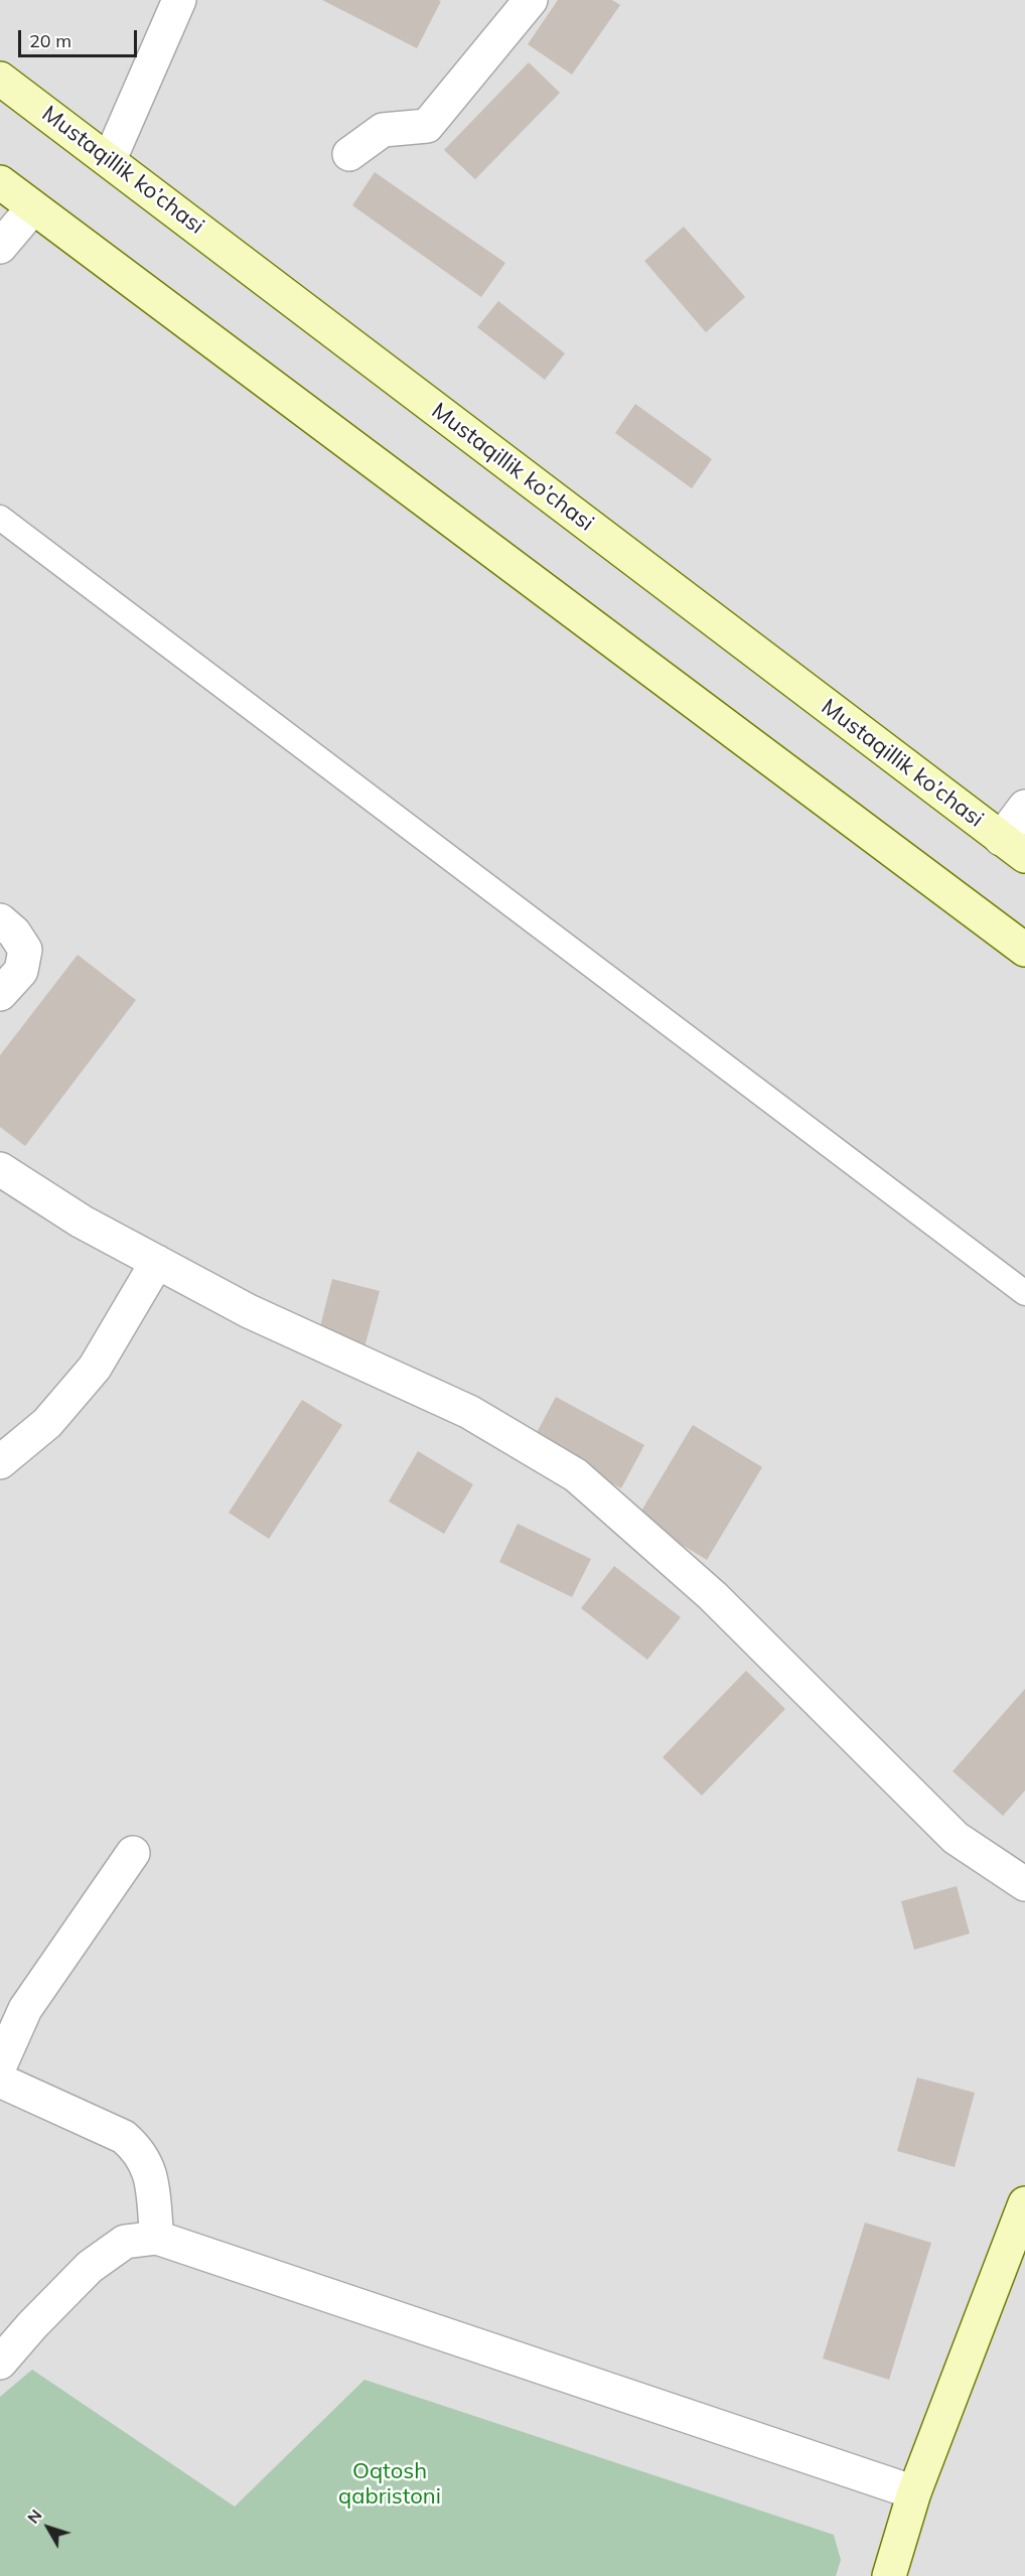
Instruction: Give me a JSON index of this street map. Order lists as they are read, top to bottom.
{
  "streets": {
    "main road": ["Mustaqillik ko’chasi"]
  },
  "parks": ["Oqtosh qabristoni"],
  "scale_bar": "20 m",
  "north": "top left"
}
